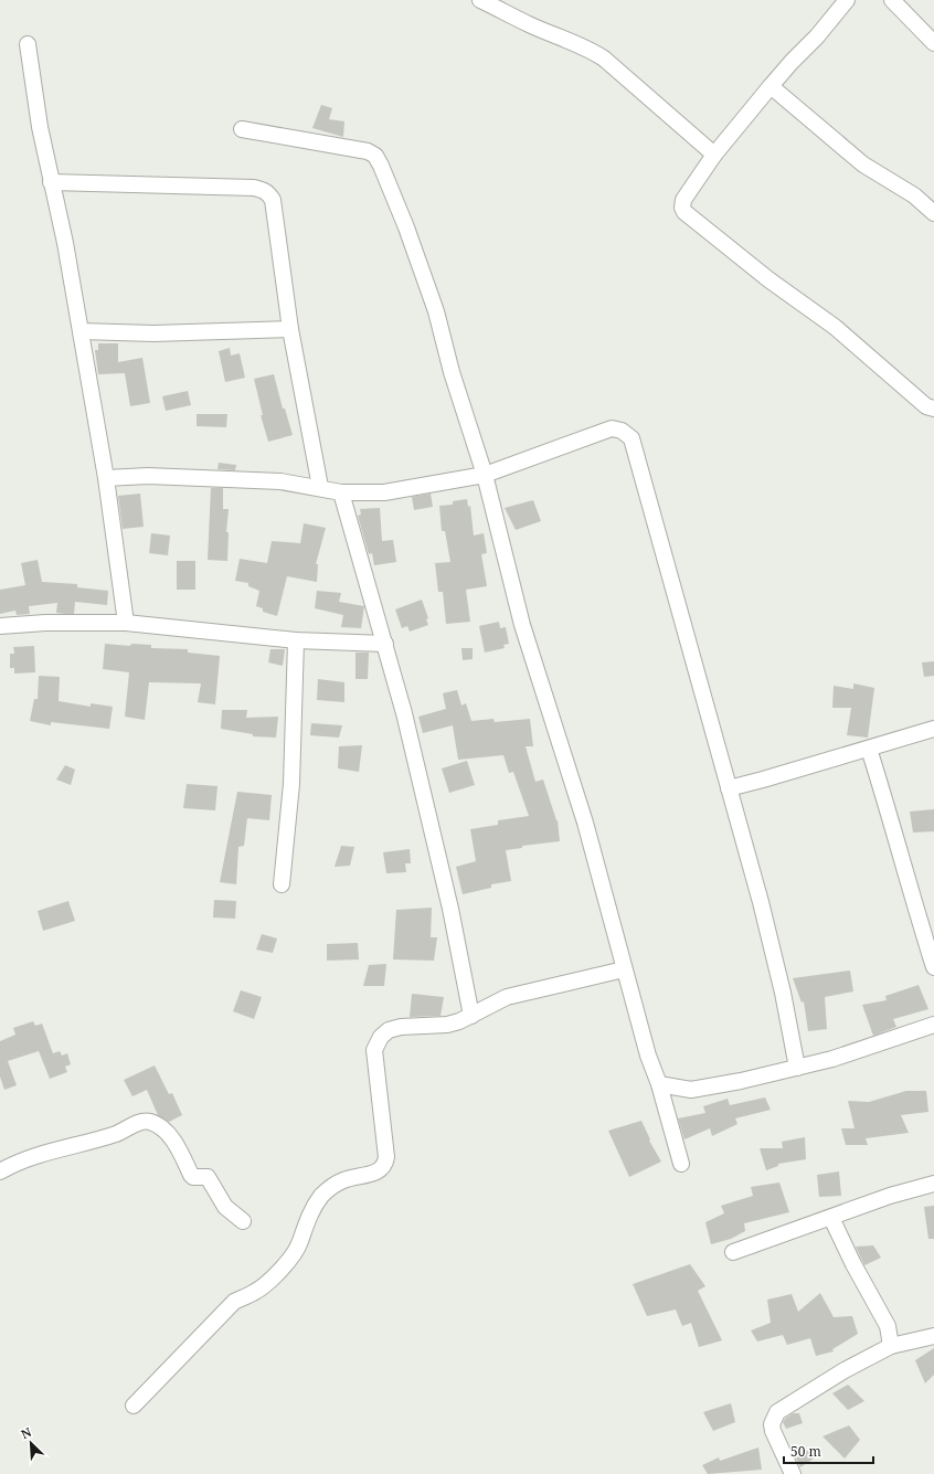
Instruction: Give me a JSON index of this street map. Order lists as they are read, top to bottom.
{
  "scale_bar": "50 m",
  "north": "top left"
}
